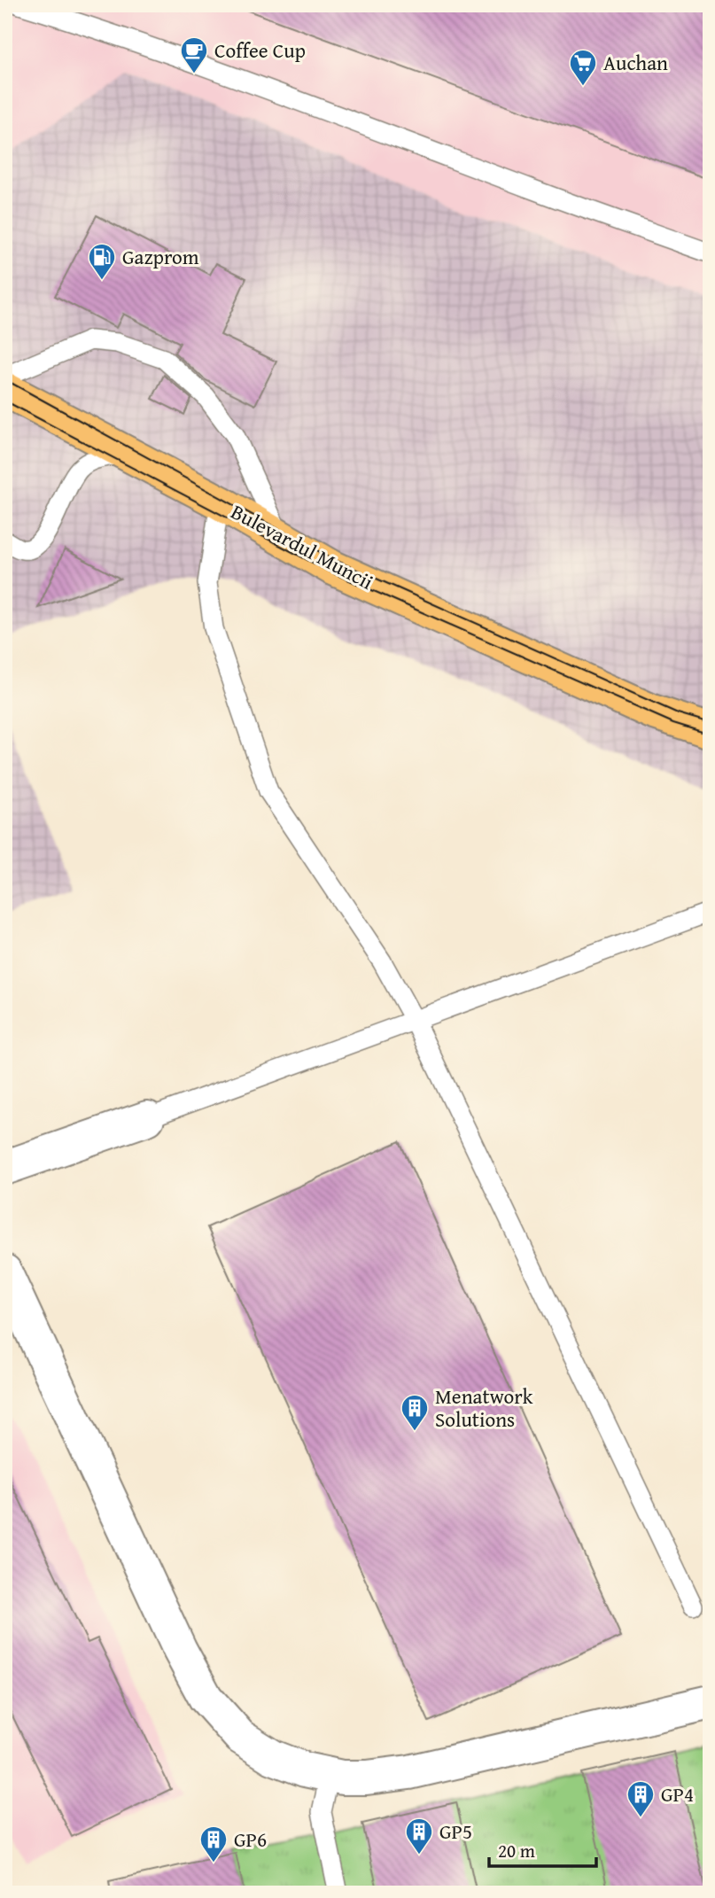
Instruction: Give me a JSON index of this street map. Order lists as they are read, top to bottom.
{
  "streets": {
    "main road": ["Bulevardul Muncii"]
  },
  "places": {
    "cafe": ["Coffee Cup"],
    "supermarket": ["Auchan"],
    "fuel station": ["Gazprom"],
    "building": [
      "Menatwork Solutions",
      "GP4",
      "GP5",
      "GP6"
    ]
  },
  "scale_bar": "20 m"
}
